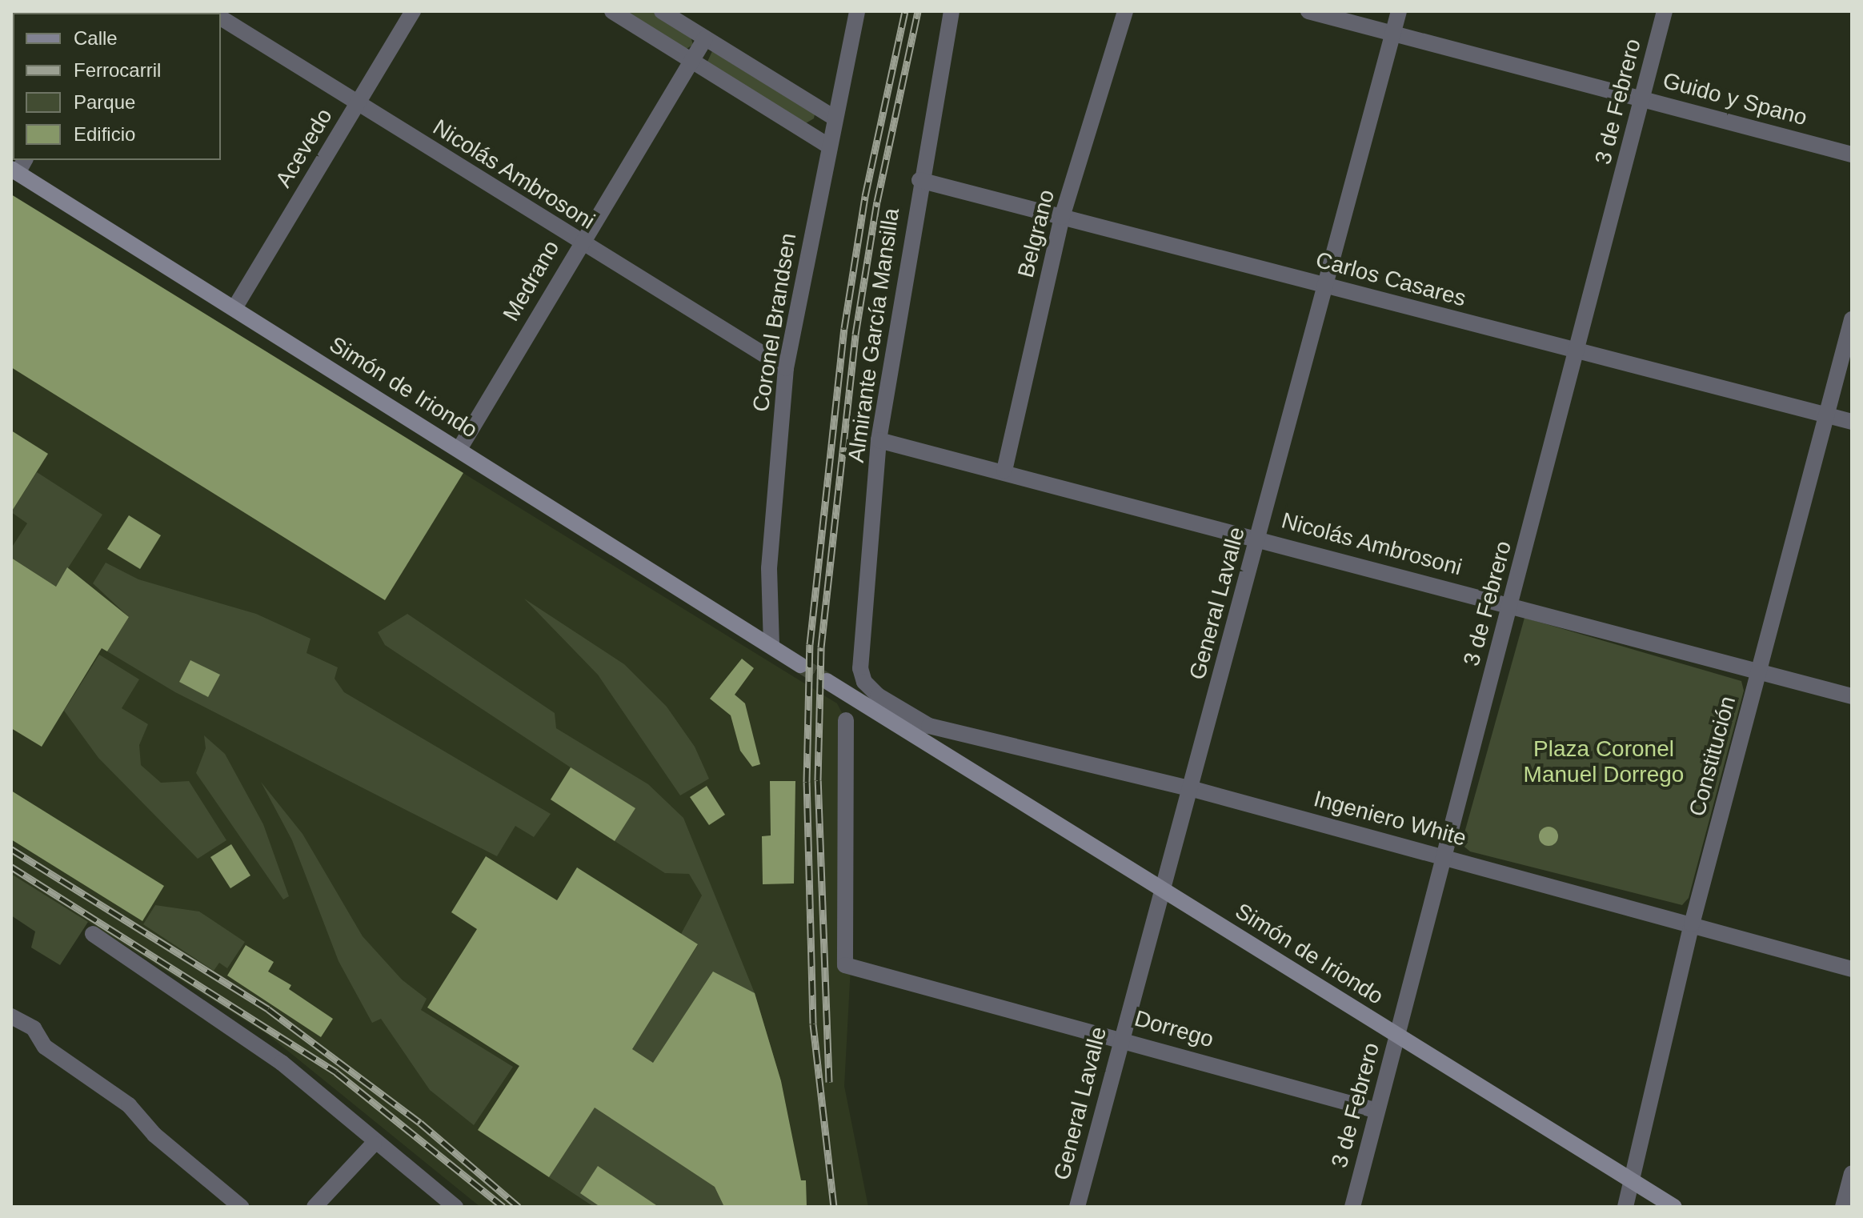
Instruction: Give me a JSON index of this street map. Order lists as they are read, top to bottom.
{
  "streets": {
    "street": [
      "Guido y Spano",
      "3 de Febrero",
      "Acevedo",
      "Nicolás Ambrosoni",
      "Belgrano",
      "Carlos Casares",
      "Medrano",
      "Coronel Brandsen",
      "Almirante García Mansilla",
      "Simón de Iriondo",
      "General Lavalle",
      "Constitución",
      "Ingeniero White",
      "Dorrego"
    ]
  },
  "crossings": [
    ["Guido y Spano", "3 de Febrero"],
    ["Guido y Spano", "General Lavalle"],
    ["3 de Febrero", "Nicolás Ambrosoni"],
    ["3 de Febrero", "Carlos Casares"],
    ["3 de Febrero", "Simón de Iriondo"],
    ["3 de Febrero", "Ingeniero White"],
    ["3 de Febrero", "Dorrego"],
    ["Acevedo", "Nicolás Ambrosoni"],
    ["Acevedo", "Simón de Iriondo"],
    ["Nicolás Ambrosoni", "Belgrano"],
    ["Nicolás Ambrosoni", "Medrano"],
    ["Nicolás Ambrosoni", "Coronel Brandsen"],
    ["Nicolás Ambrosoni", "Almirante García Mansilla"],
    ["Nicolás Ambrosoni", "General Lavalle"],
    ["Nicolás Ambrosoni", "Constitución"],
    ["Belgrano", "Carlos Casares"],
    ["Carlos Casares", "Almirante García Mansilla"],
    ["Carlos Casares", "General Lavalle"],
    ["Carlos Casares", "Constitución"],
    ["Medrano", "Simón de Iriondo"],
    ["Coronel Brandsen", "Simón de Iriondo"],
    ["Almirante García Mansilla", "Simón de Iriondo"],
    ["Simón de Iriondo", "General Lavalle"],
    ["Simón de Iriondo", "Constitución"],
    ["Simón de Iriondo", "Ingeniero White"],
    ["General Lavalle", "Ingeniero White"],
    ["General Lavalle", "Dorrego"],
    ["Constitución", "Ingeniero White"]
  ],
  "parks": ["Plaza Coronel Manuel Dorrego"],
  "legend": [
    "Calle",
    "Ferrocarril",
    "Parque",
    "Edificio"
  ]
}
